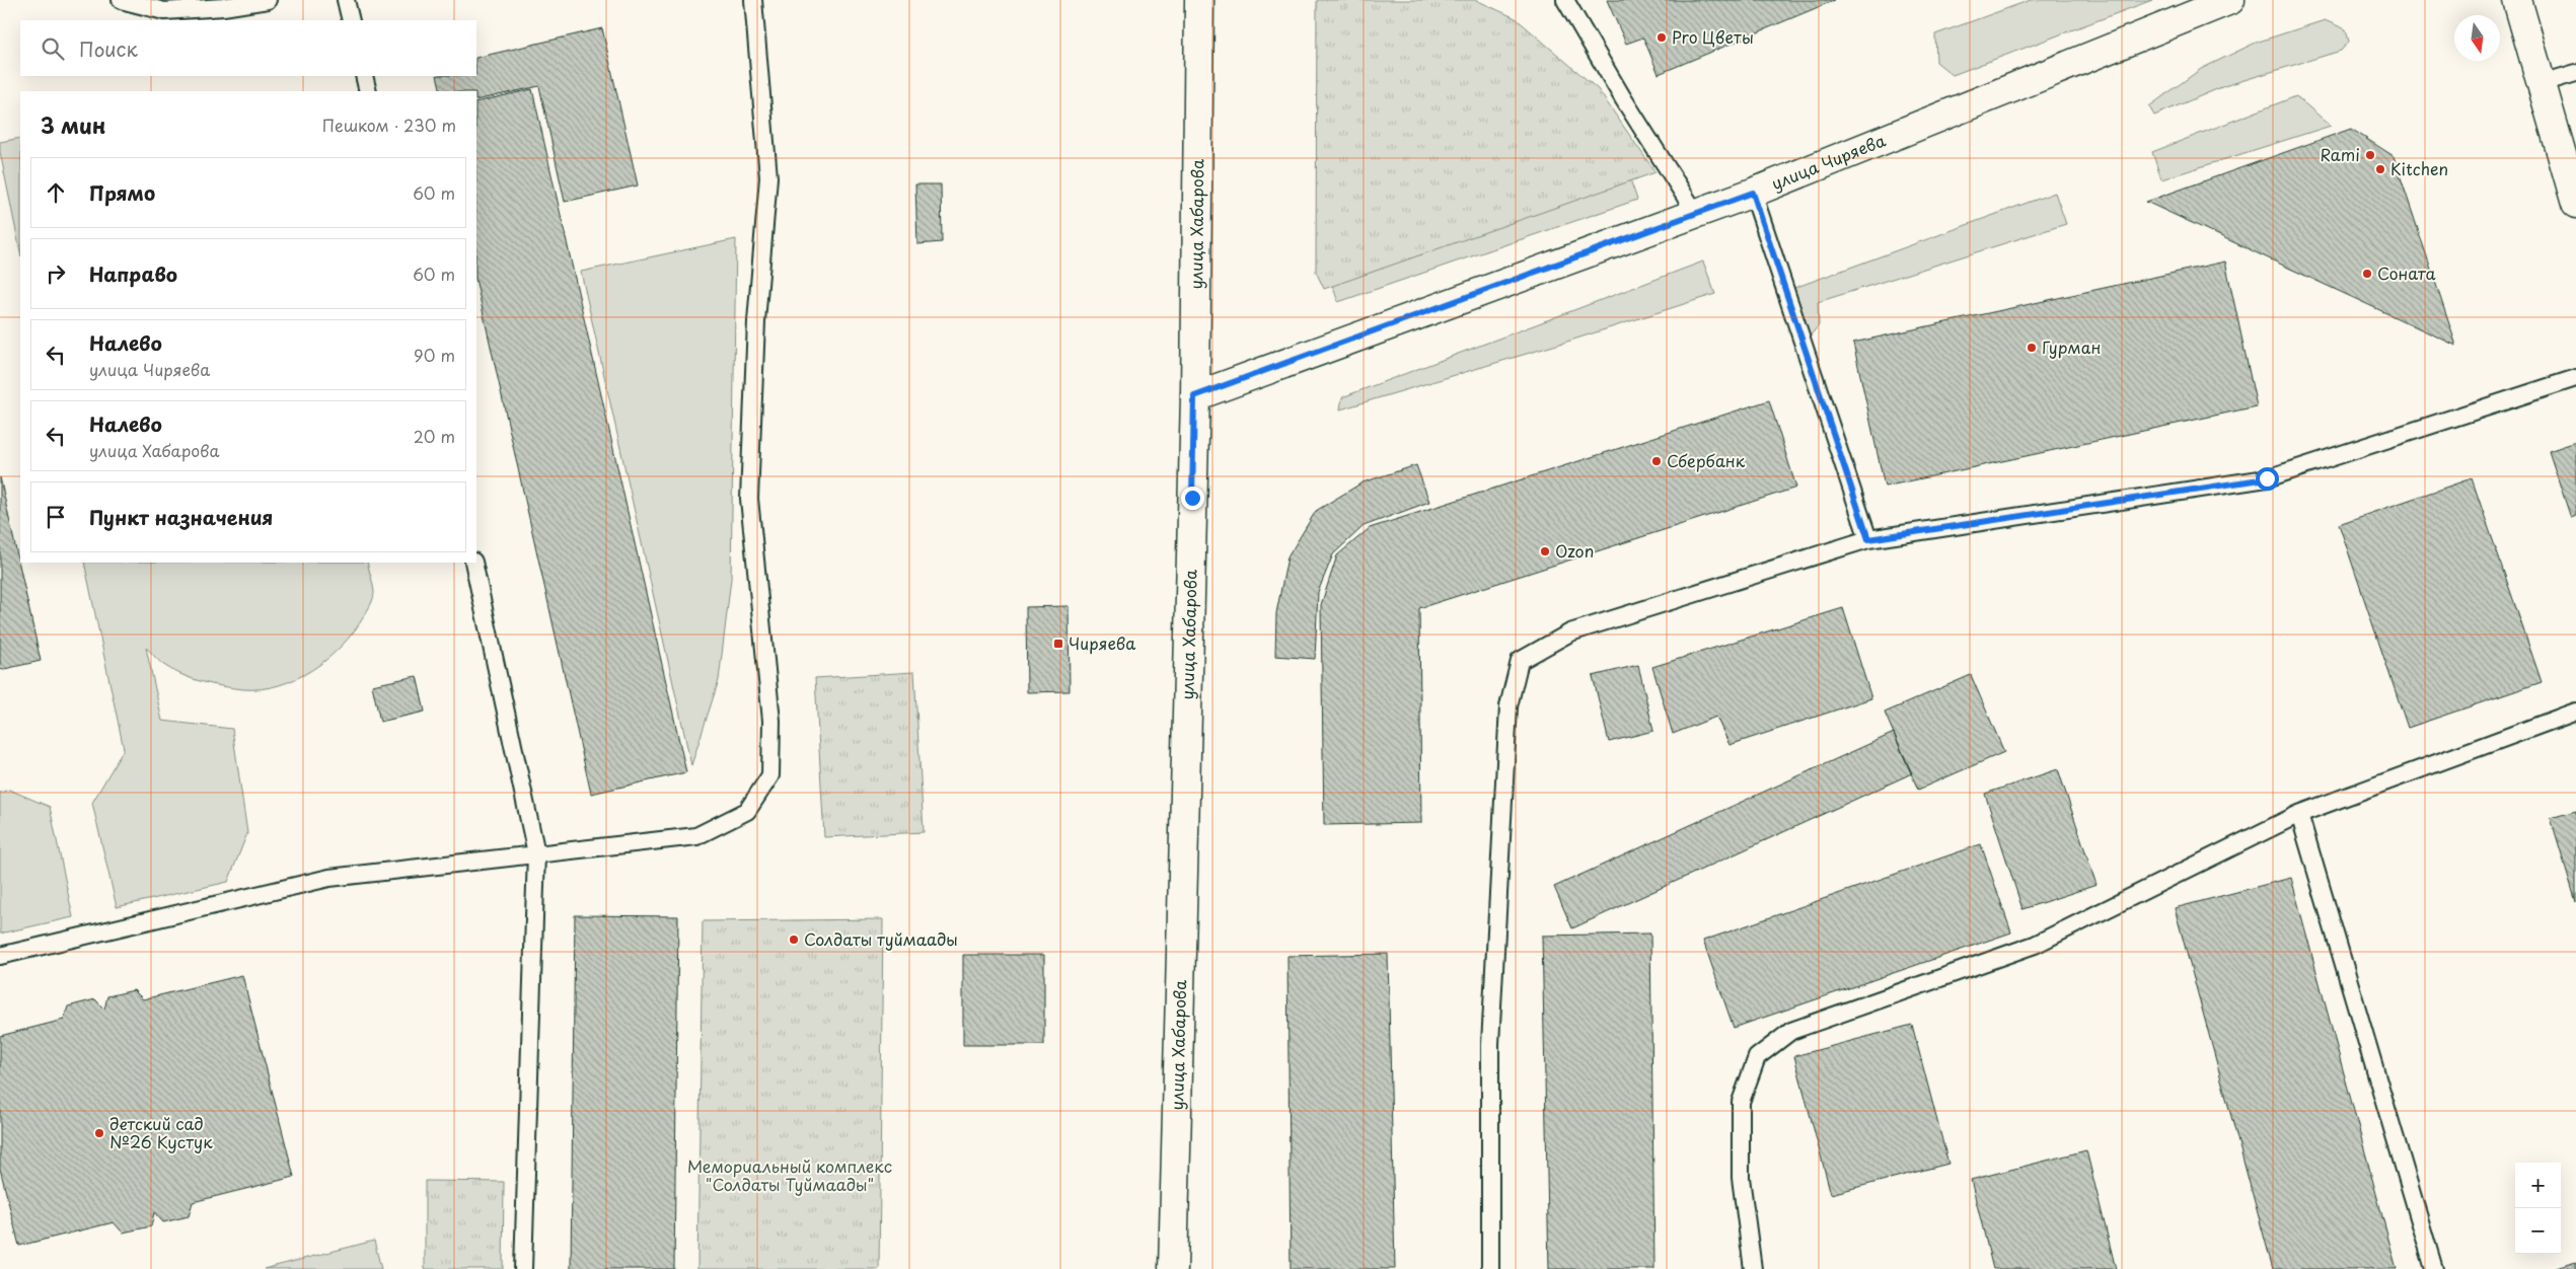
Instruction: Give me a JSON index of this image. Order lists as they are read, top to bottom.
{
  "streets": {
    "street": ["улица Чиряева", "улица Хабарова"]
  },
  "crossings": [
    ["улица Чиряева", "улица Хабарова"]
  ],
  "parks": ["Мемориальный комплекс \"Солдаты Туймаады\""],
  "places": {
    "other": [
      "Pro Цветы",
      "Rami",
      "Kitchen",
      "Соната",
      "Гурман",
      "Сбербанк",
      "Ozon",
      "Солдаты туймаады",
      "детский сад №26 Кустук"
    ],
    "transit": ["Чиряева"]
  },
  "north": "bottom",
  "page": {
    "search": "Поиск",
    "heading": ["3 мин", "Пешком · 230 m"],
    "list": [
      ["Прямо", "60 m"],
      ["Направо", "60 m"],
      ["Налево", "улица Чиряева", "90 m"],
      ["Налево", "улица Хабарова", "20 m"],
      "Пункт назначения"
    ],
    "map_buttons": ["+", "−"]
  }
}
